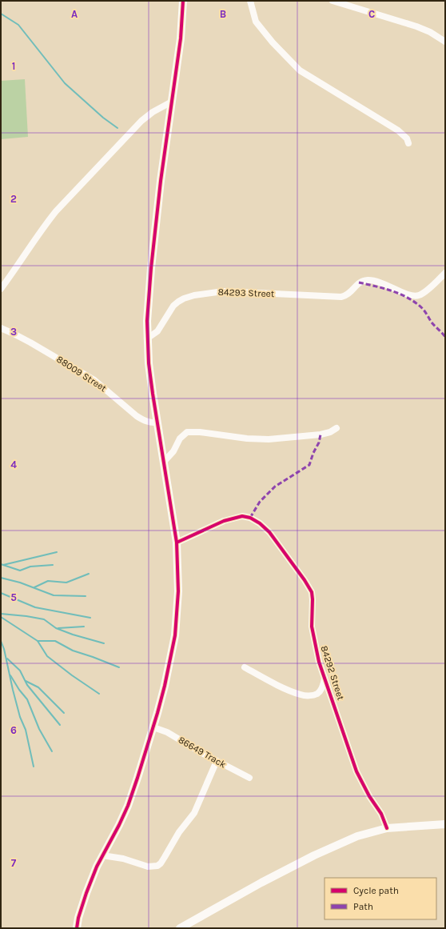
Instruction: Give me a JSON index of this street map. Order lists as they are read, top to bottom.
{
  "streets": {
    "street": [
      "84293 Street",
      "88009 Street",
      "84292 Street",
      "86649 Track"
    ]
  },
  "legend": ["Cycle path", "Path"],
  "grid": {
    "columns": ["A", "B", "C"],
    "rows": [
      "1",
      "2",
      "3",
      "4",
      "5",
      "6",
      "7"
    ]
  }
}
